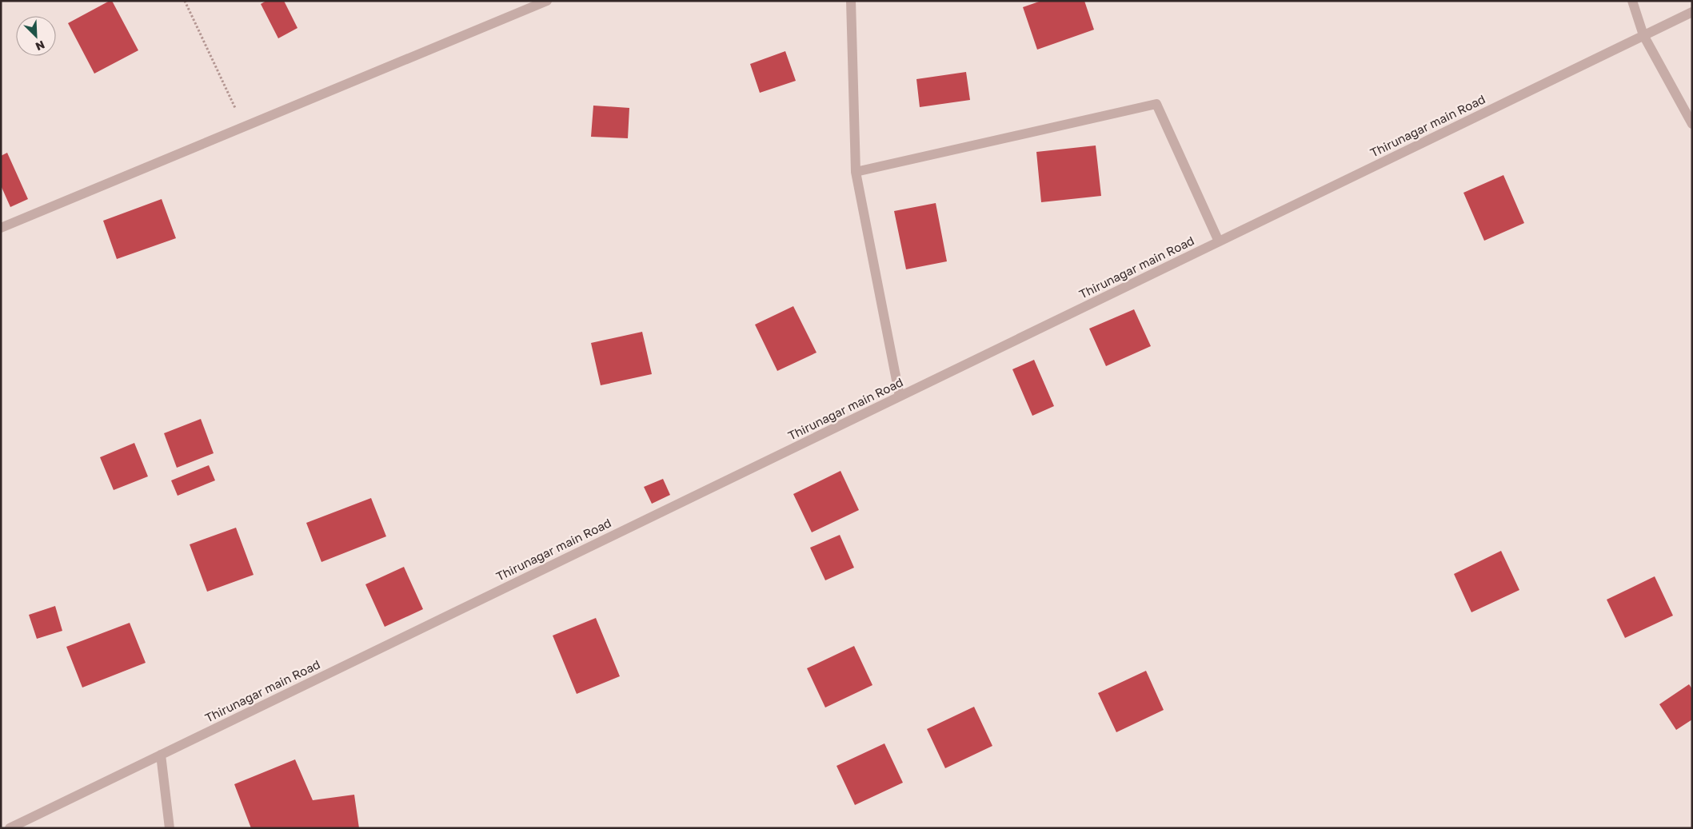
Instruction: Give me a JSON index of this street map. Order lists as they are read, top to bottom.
{
  "streets": {
    "street": ["Thirunagar main Road"]
  },
  "north": "bottom right"
}
